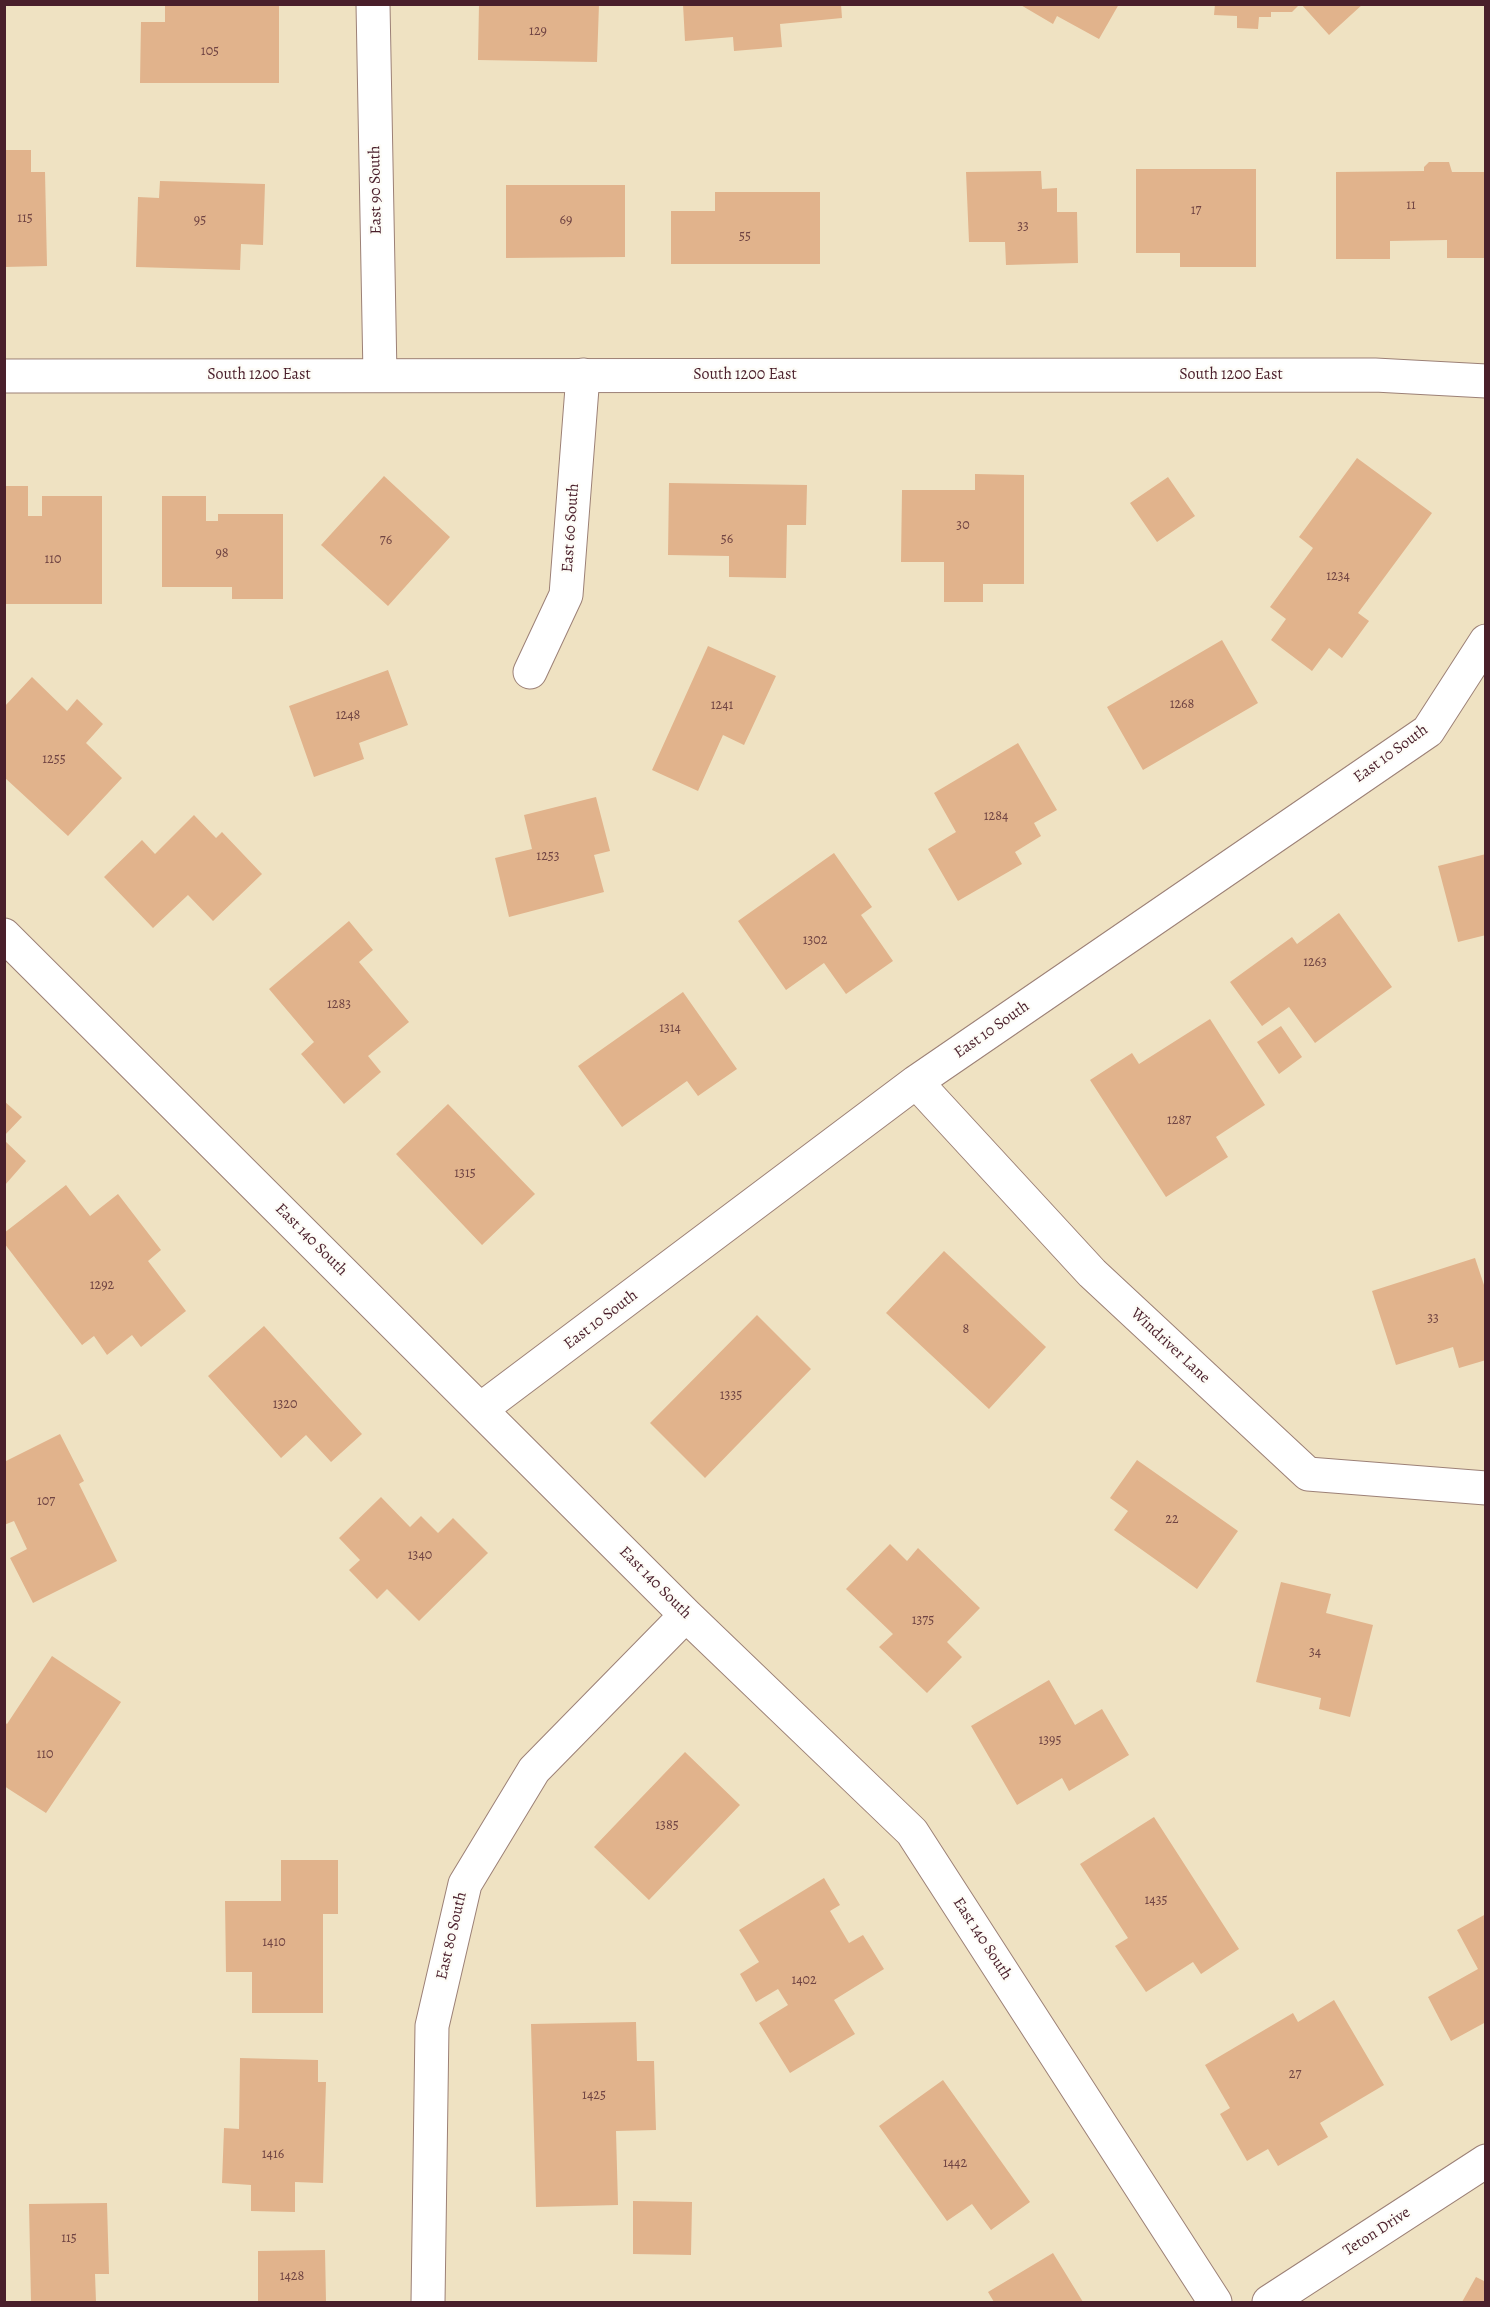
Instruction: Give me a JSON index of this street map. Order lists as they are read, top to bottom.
{
  "streets": {
    "street": [
      "East 90 South",
      "South 1200 East",
      "East 60 South",
      "East 10 South",
      "East 140 South",
      "Windriver Lane",
      "East 80 South",
      "Teton Drive"
    ]
  },
  "crossings": [
    ["East 90 South", "South 1200 East"],
    ["South 1200 East", "East 60 South"],
    ["East 10 South", "East 140 South"],
    ["East 10 South", "Windriver Lane"],
    ["East 140 South", "East 80 South"]
  ],
  "house_numbers": [
    "129",
    "105",
    "11",
    "17",
    "115",
    "95",
    "69",
    "33",
    "55",
    "30",
    "56",
    "76",
    "98",
    "110",
    "1234",
    "1268",
    "1241",
    "1248",
    "1255",
    "1284",
    "1253",
    "1302",
    "1263",
    "1283",
    "1314",
    "1287",
    "1315",
    "1292",
    "33",
    "8",
    "1335",
    "1320",
    "107",
    "22",
    "1340",
    "1375",
    "34",
    "1395",
    "110",
    "1385",
    "1435",
    "1410",
    "1402",
    "27",
    "1425",
    "1416",
    "1442",
    "115",
    "1428"
  ]
}
